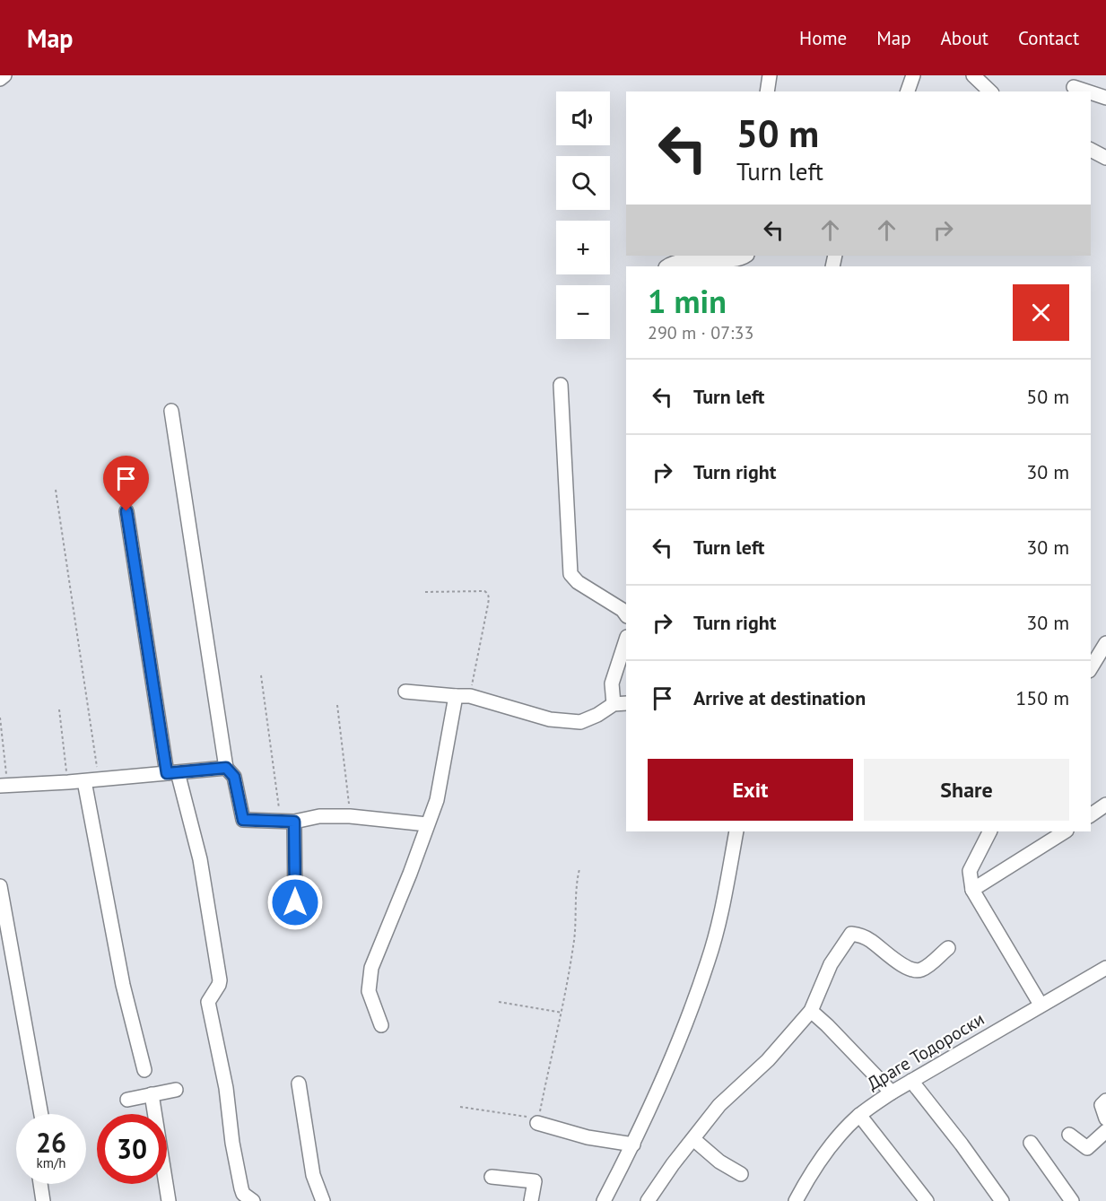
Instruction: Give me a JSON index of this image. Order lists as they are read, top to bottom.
{
  "streets": {
    "street": ["Драге Тодороски"]
  },
  "page": {
    "header": "Map",
    "nav": [
      "Home",
      "Map",
      "About",
      "Contact"
    ],
    "map_buttons": ["+", "−"],
    "turn": ["50 m", "Turn left"],
    "heading": ["1 min", "290 m · 07:33"],
    "list": [
      {
        "name": "Turn left",
        "value": "50 m"
      },
      {
        "name": "Turn right",
        "value": "30 m"
      },
      {
        "name": "Turn left",
        "value": "30 m"
      },
      {
        "name": "Turn right",
        "value": "30 m"
      },
      {
        "name": "Arrive at destination",
        "value": "150 m"
      }
    ],
    "buttons": ["Exit", "Share"],
    "speed": "26 km/h",
    "limit": "30"
  }
}
